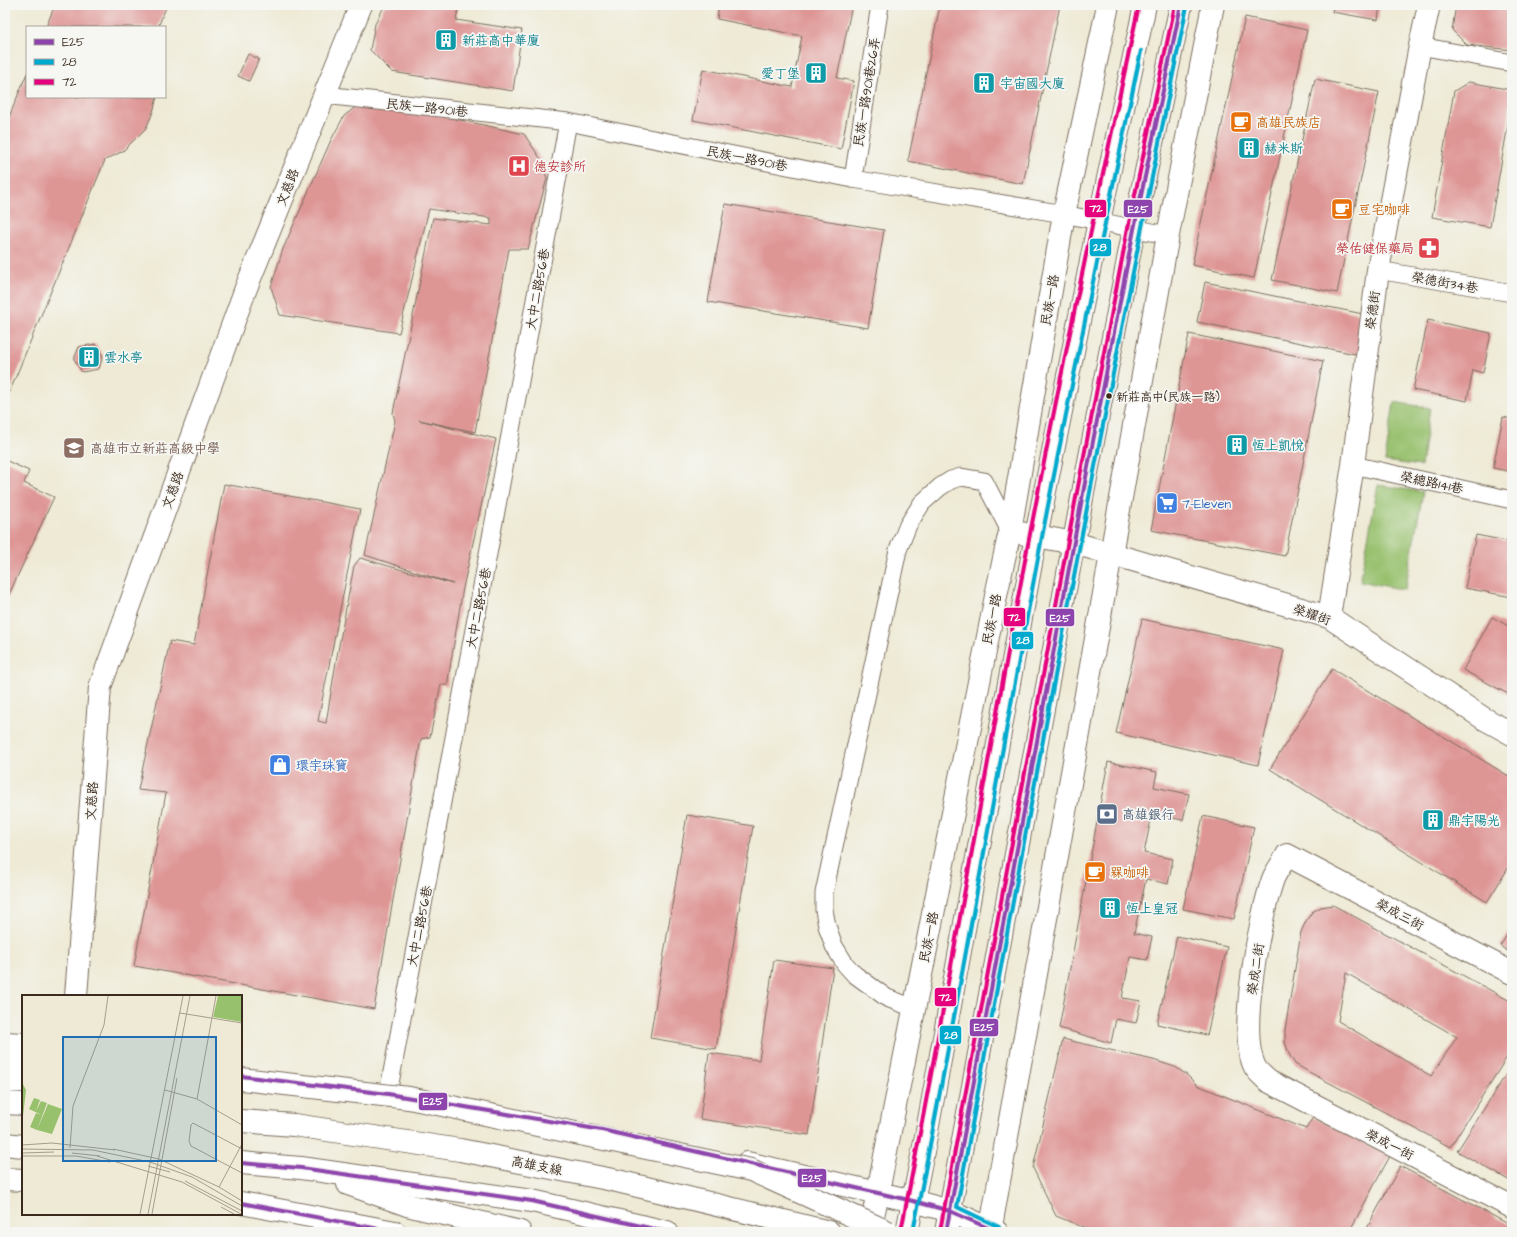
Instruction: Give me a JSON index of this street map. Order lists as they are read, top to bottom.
{
  "streets": {
    "main road": [
      "文慈路",
      "民族一路",
      "榮德街",
      "榮耀街",
      "榮成三街",
      "榮成二街",
      "榮成一街",
      "高雄支線"
    ],
    "lane": [
      "民族一路901巷26弄",
      "民族一路901巷",
      "榮德街34巷",
      "大中二路56巷",
      "榮總路141巷"
    ]
  },
  "crossings": [
    ["民族一路901巷26弄", "民族一路901巷"],
    ["民族一路901巷", "文慈路"],
    ["民族一路901巷", "大中二路56巷"],
    ["民族一路901巷", "民族一路"],
    ["榮德街34巷", "榮德街"],
    ["民族一路", "榮耀街"],
    ["榮德街", "榮總路141巷"],
    ["榮德街", "榮耀街"],
    ["榮成三街", "榮成二街"],
    ["榮成二街", "榮成一街"]
  ],
  "places": {
    "building": [
      "新莊高中華廈",
      "愛丁堡",
      "宇宙國大廈",
      "赫米斯",
      "雲水亭",
      "恆上凱悅",
      "鼎宇陽光",
      "恆上皇冠"
    ],
    "cafe": ["高雄民族店", "豆宅咖啡", "槑咖啡"],
    "hospital": ["德安診所"],
    "pharmacy": ["榮佑健保藥局"],
    "other": ["新莊高中(民族一路)"],
    "school or university": ["高雄市立新莊高級中學"],
    "supermarket": ["7-Eleven"],
    "shop": ["環宇珠寶"],
    "bank": ["高雄銀行"]
  },
  "lines": ["transit line E25", "transit line 72", "transit line 28"],
  "legend": ["E25", "28", "72"]
}
